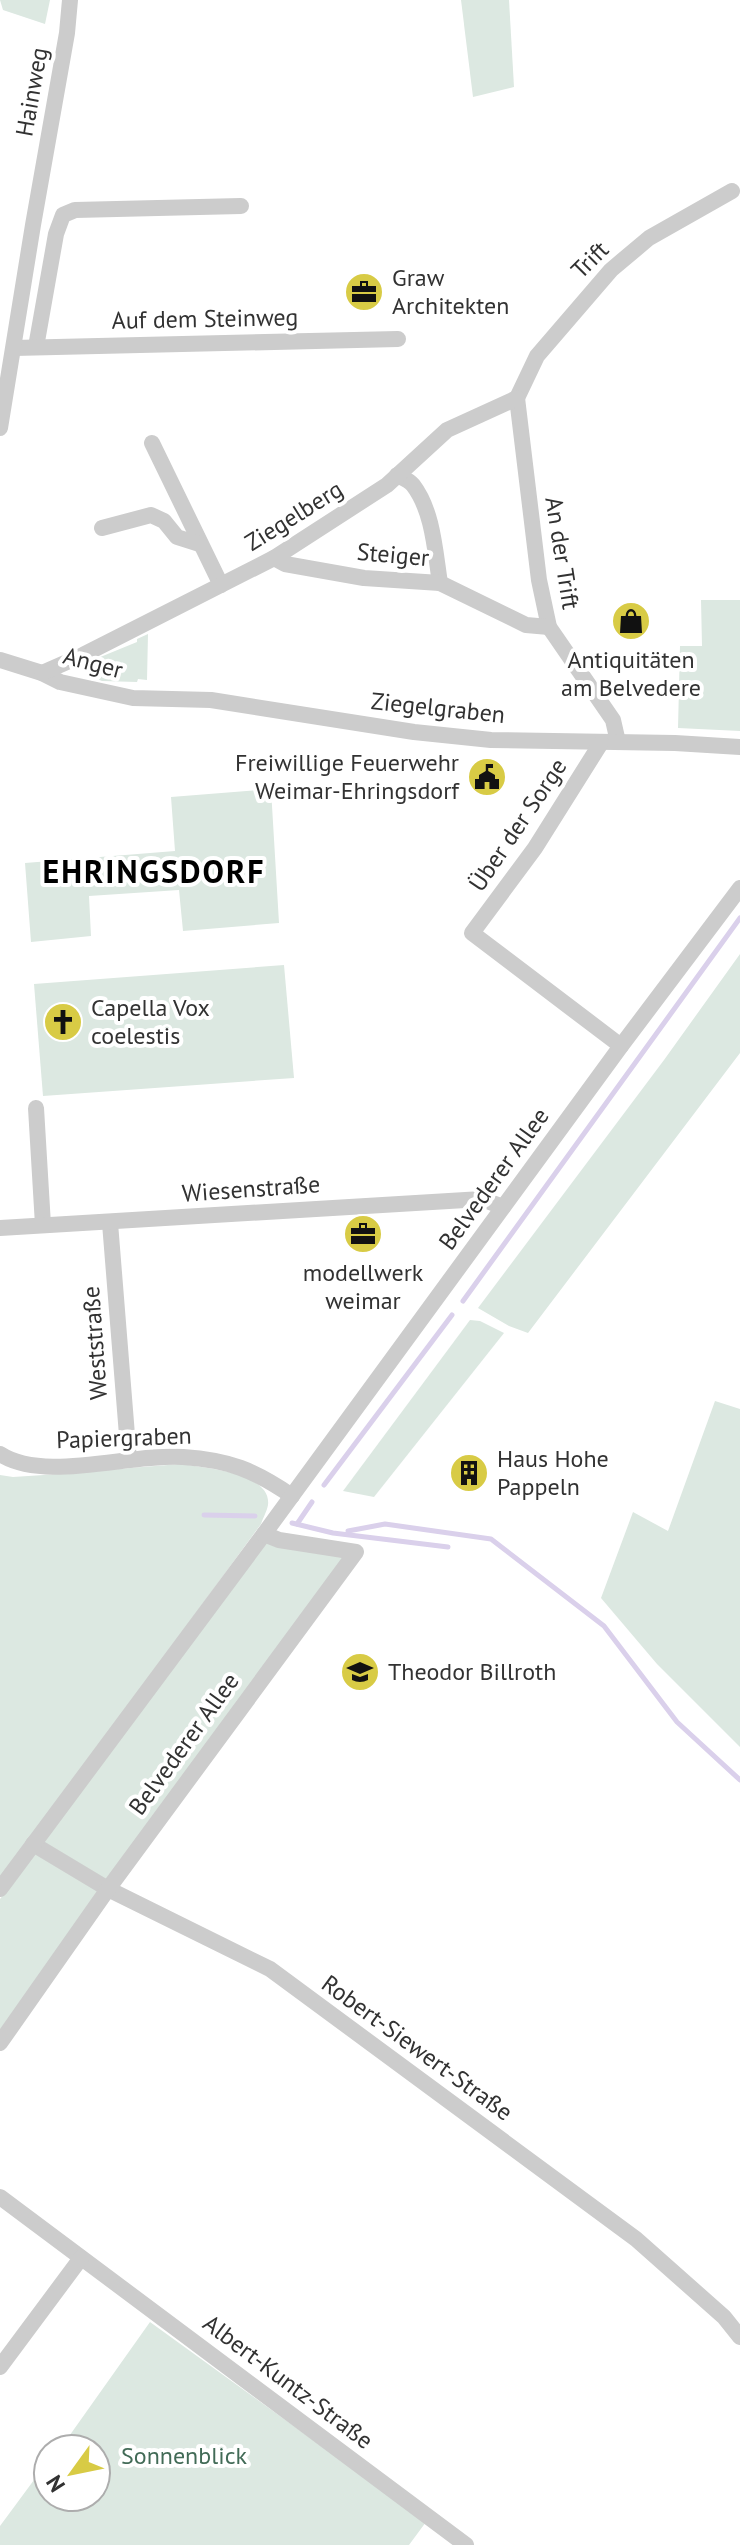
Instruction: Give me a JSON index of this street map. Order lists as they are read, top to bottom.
{
  "streets": {
    "street": [
      "Hainweg",
      "Trift",
      "Auf dem Steinweg",
      "Ziegelberg",
      "An der Trift",
      "Steiger",
      "Anger",
      "Ziegelgraben",
      "Über der Sorge",
      "Belvederer Allee",
      "Wiesenstraße",
      "Weststraße",
      "Papiergraben",
      "Robert-Siewert-Straße",
      "Albert-Kuntz-Straße"
    ]
  },
  "crossings": [
    ["Hainweg", "Auf dem Steinweg"],
    ["Trift", "Ziegelberg"],
    ["Trift", "An der Trift"],
    ["Ziegelberg", "An der Trift"],
    ["Ziegelberg", "Steiger"],
    ["Ziegelberg", "Anger"],
    ["An der Trift", "Steiger"],
    ["An der Trift", "Ziegelgraben"],
    ["An der Trift", "Über der Sorge"],
    ["Anger", "Ziegelgraben"],
    ["Ziegelgraben", "Über der Sorge"],
    ["Über der Sorge", "Belvederer Allee"],
    ["Belvederer Allee", "Wiesenstraße"],
    ["Belvederer Allee", "Papiergraben"],
    ["Belvederer Allee", "Robert-Siewert-Straße"],
    ["Wiesenstraße", "Weststraße"],
    ["Weststraße", "Papiergraben"]
  ],
  "districts": ["EHRINGSDORF"],
  "parks": ["Sonnenblick"],
  "places": {
    "office": ["Graw Architekten", "modellwerk weimar"],
    "shop": ["Antiquitäten am Belvedere"],
    "public building": ["Freiwillige Feuerwehr Weimar-Ehringsdorf"],
    "church": ["Capella Vox coelestis"],
    "building": ["Haus Hohe Pappeln"],
    "school or university": ["Theodor Billroth"]
  },
  "north": "bottom left"
}
